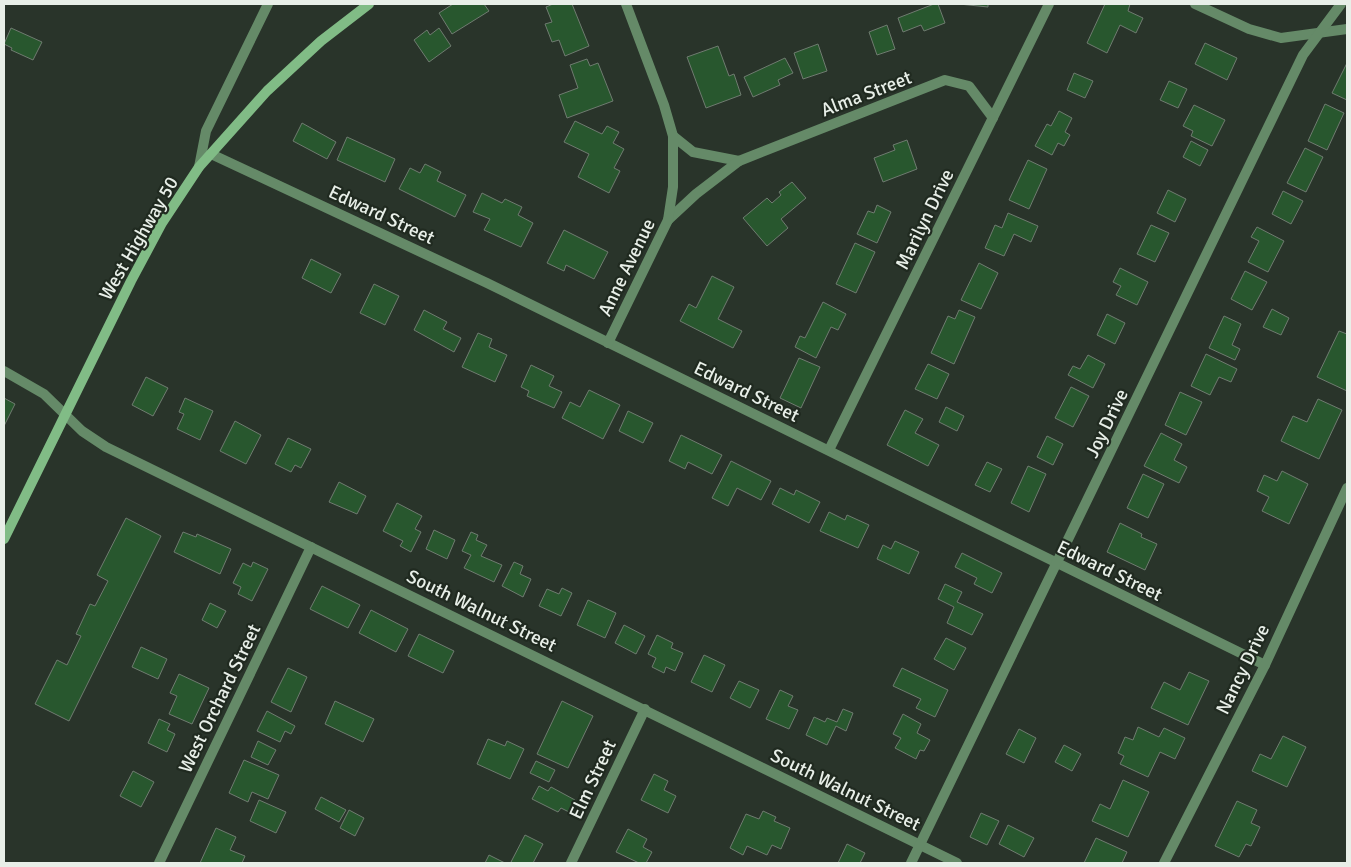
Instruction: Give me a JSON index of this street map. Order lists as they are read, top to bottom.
{
  "streets": {
    "main road": ["West Highway 50"],
    "street": [
      "Alma Street",
      "Edward Street",
      "Marilyn Drive",
      "Anne Avenue",
      "Joy Drive",
      "South Walnut Street",
      "Nancy Drive",
      "West Orchard Street",
      "Elm Street"
    ]
  },
  "crossings": [
    ["Alma Street", "Marilyn Drive"],
    ["Alma Street", "Anne Avenue"],
    ["Edward Street", "Marilyn Drive"],
    ["Edward Street", "West Highway 50"],
    ["Edward Street", "Anne Avenue"],
    ["Edward Street", "Joy Drive"],
    ["Edward Street", "Nancy Drive"],
    ["West Highway 50", "South Walnut Street"],
    ["Joy Drive", "South Walnut Street"],
    ["South Walnut Street", "West Orchard Street"],
    ["South Walnut Street", "Elm Street"]
  ]
}
